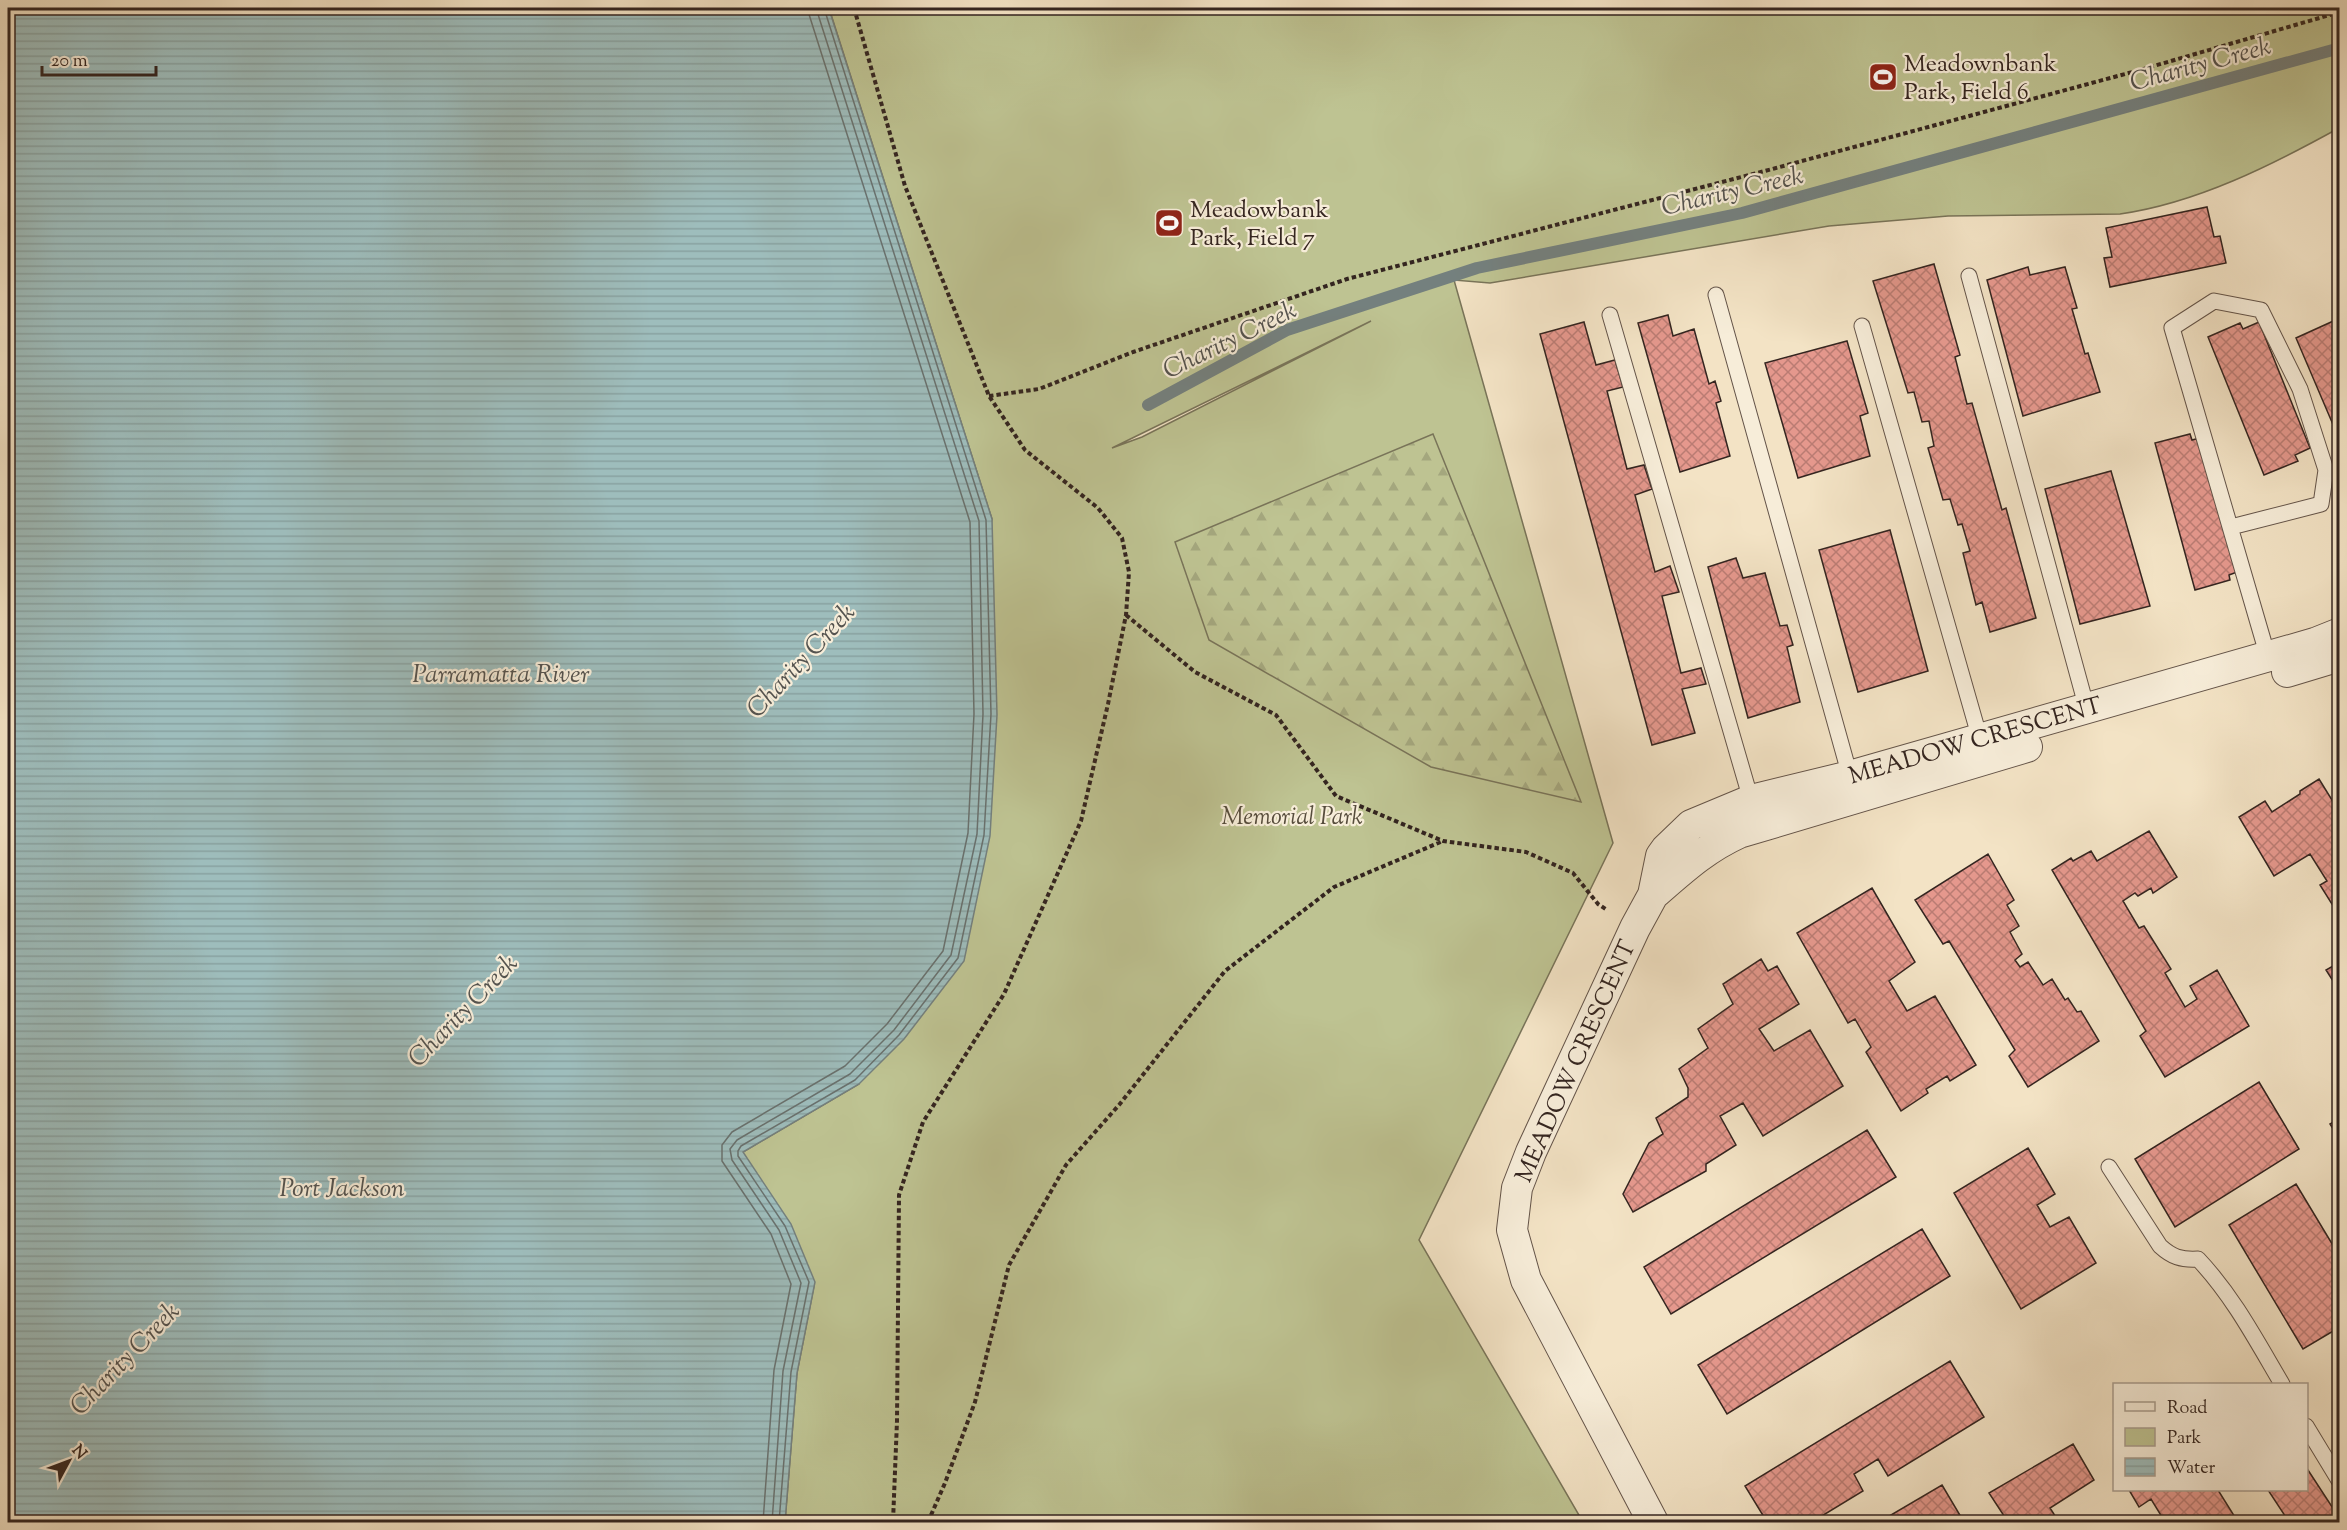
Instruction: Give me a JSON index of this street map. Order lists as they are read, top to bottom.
{
  "streets": {
    "street": ["MEADOW CRESCENT"]
  },
  "water": ["Charity Creek", "Parramatta River", "Port Jackson"],
  "parks": ["Memorial Park"],
  "places": {
    "sports": ["Meadownbank Park, Field 6", "Meadowbank Park, Field 7"]
  },
  "legend": ["Road", "Park", "Water"],
  "scale_bar": "20 m",
  "north": "top right"
}
